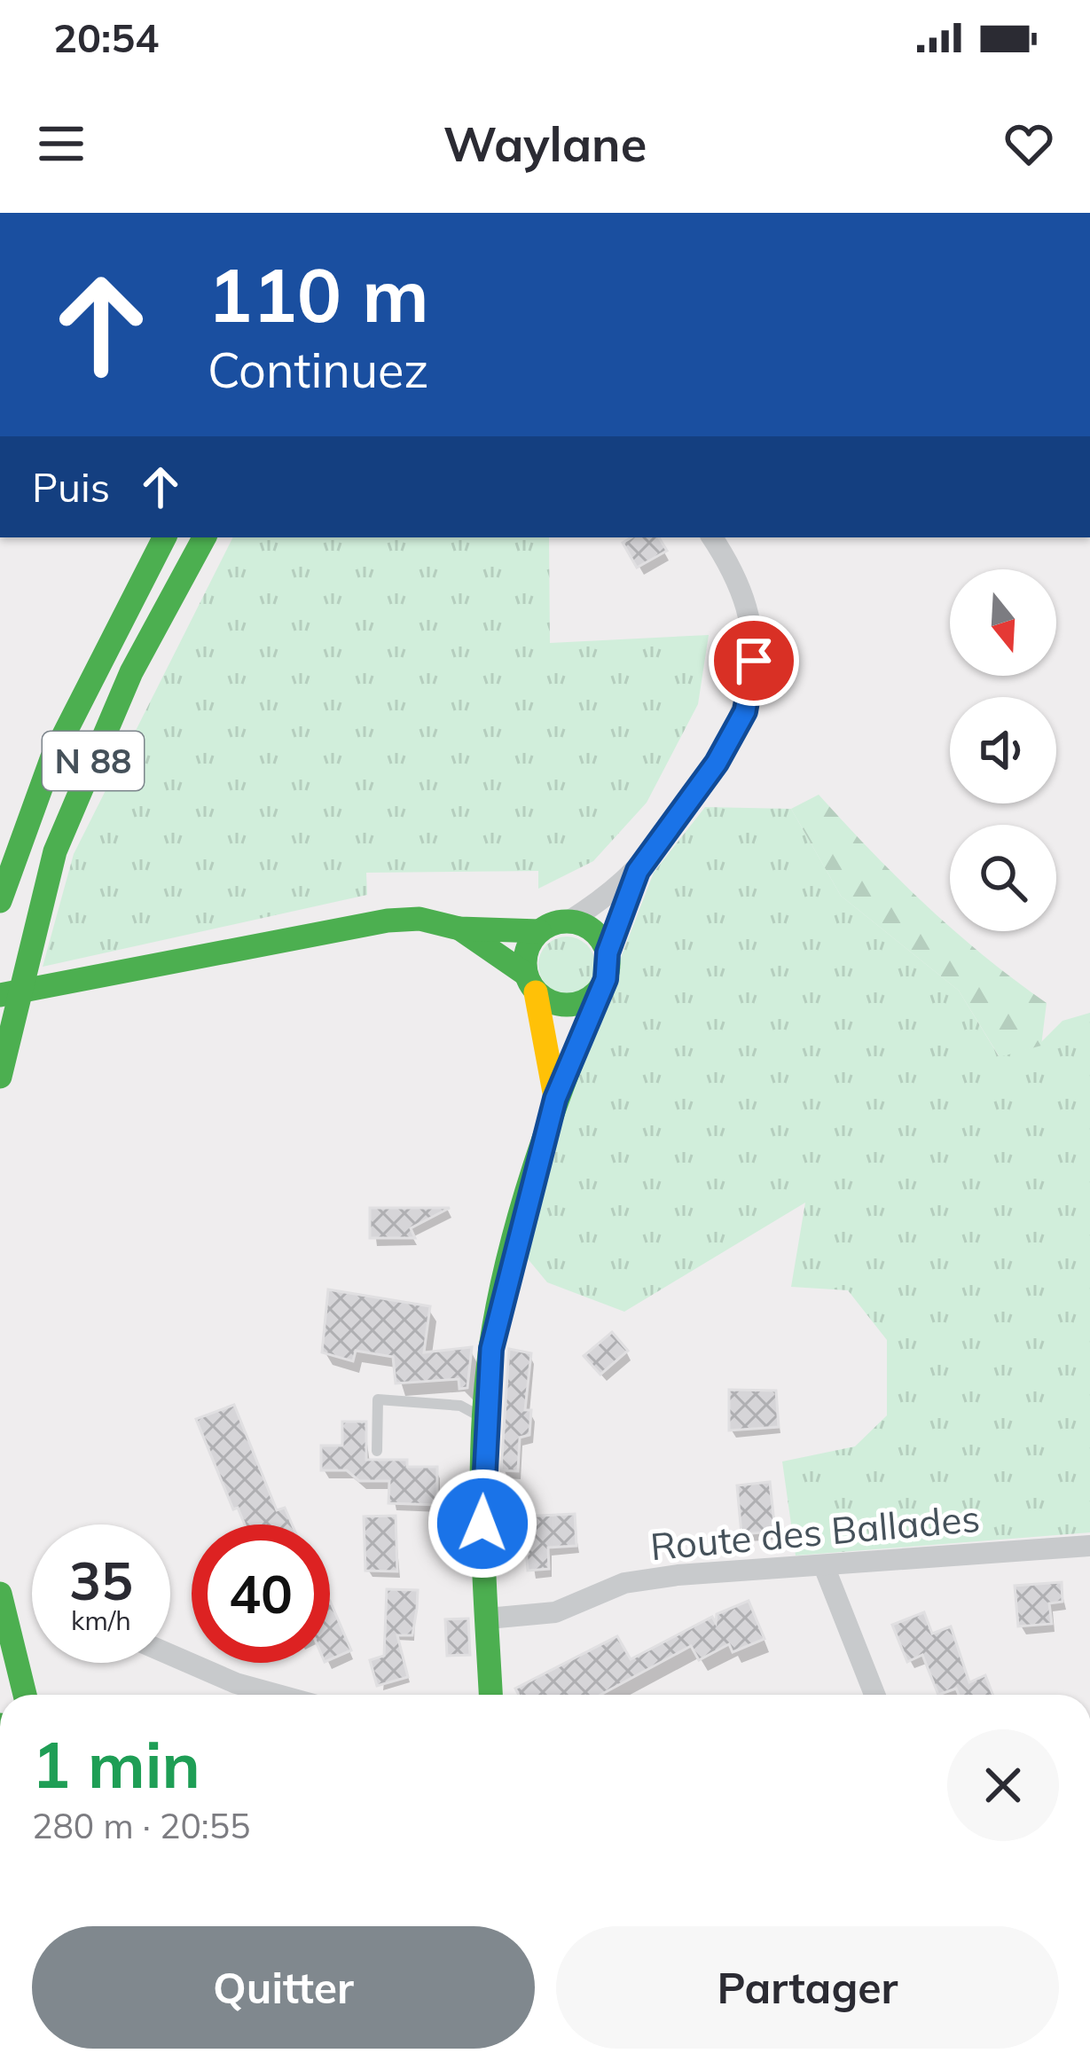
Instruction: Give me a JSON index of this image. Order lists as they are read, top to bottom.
{
  "streets": {
    "main road": ["N 88"],
    "street": ["Route des Ballades"]
  },
  "north": "bottom",
  "page": {
    "status": "20:54",
    "header": "Waylane",
    "turn": ["110 m", "Continuez"],
    "then": "Puis",
    "speed": "35 km/h",
    "limit": "40",
    "heading": ["1 min", "280 m · 20:55"],
    "buttons": ["Quitter", "Partager"]
  }
}
